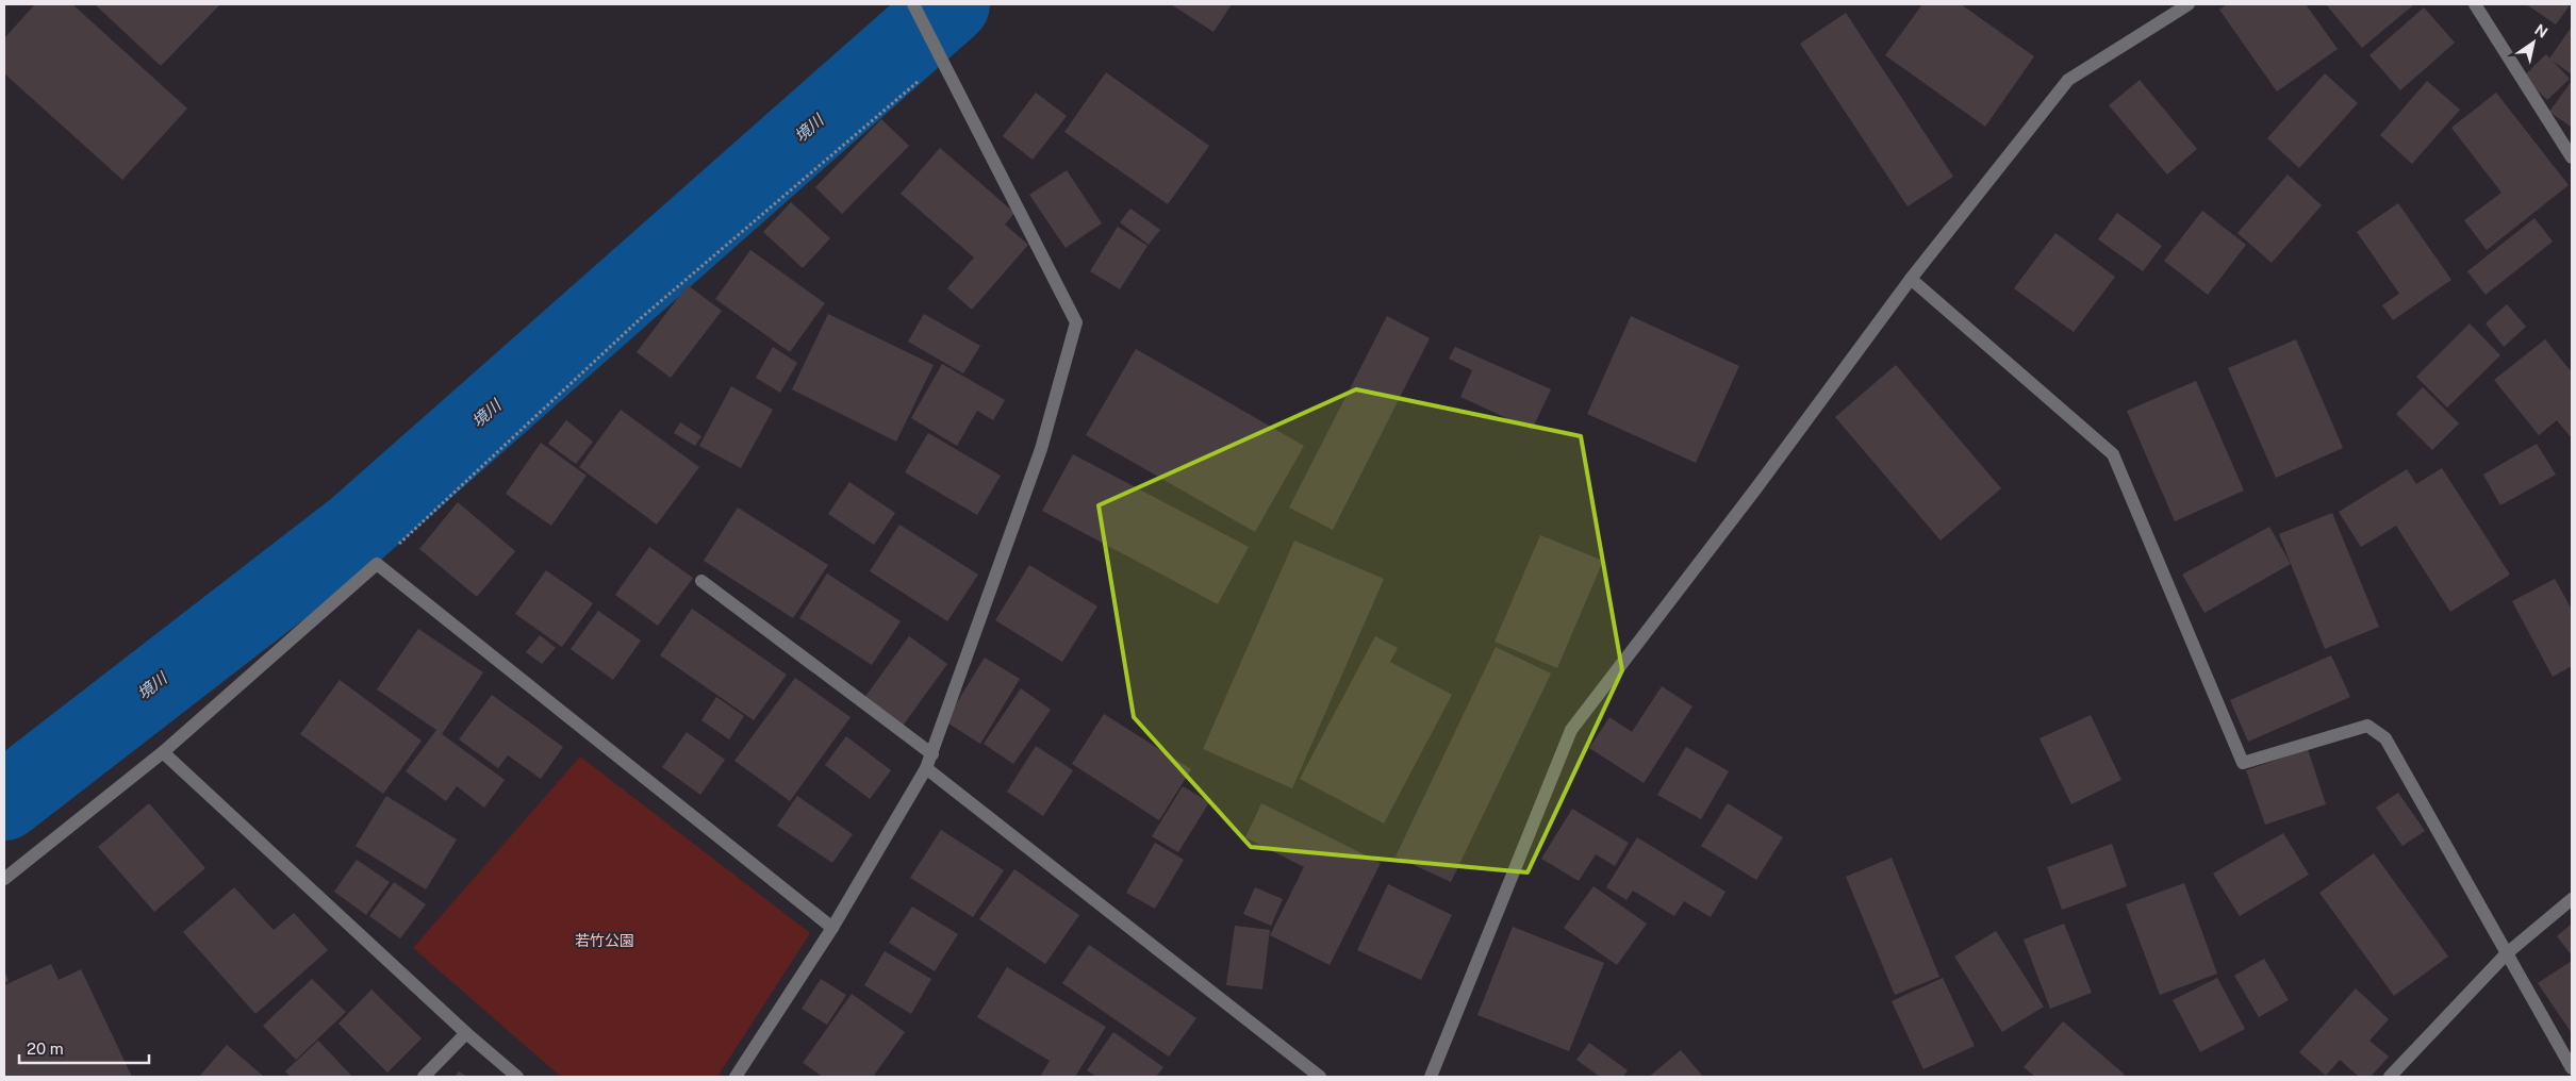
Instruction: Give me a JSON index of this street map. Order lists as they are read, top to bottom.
{
  "water": ["境川"],
  "parks": ["若竹公園"],
  "scale_bar": "20 m",
  "north": "top right"
}
